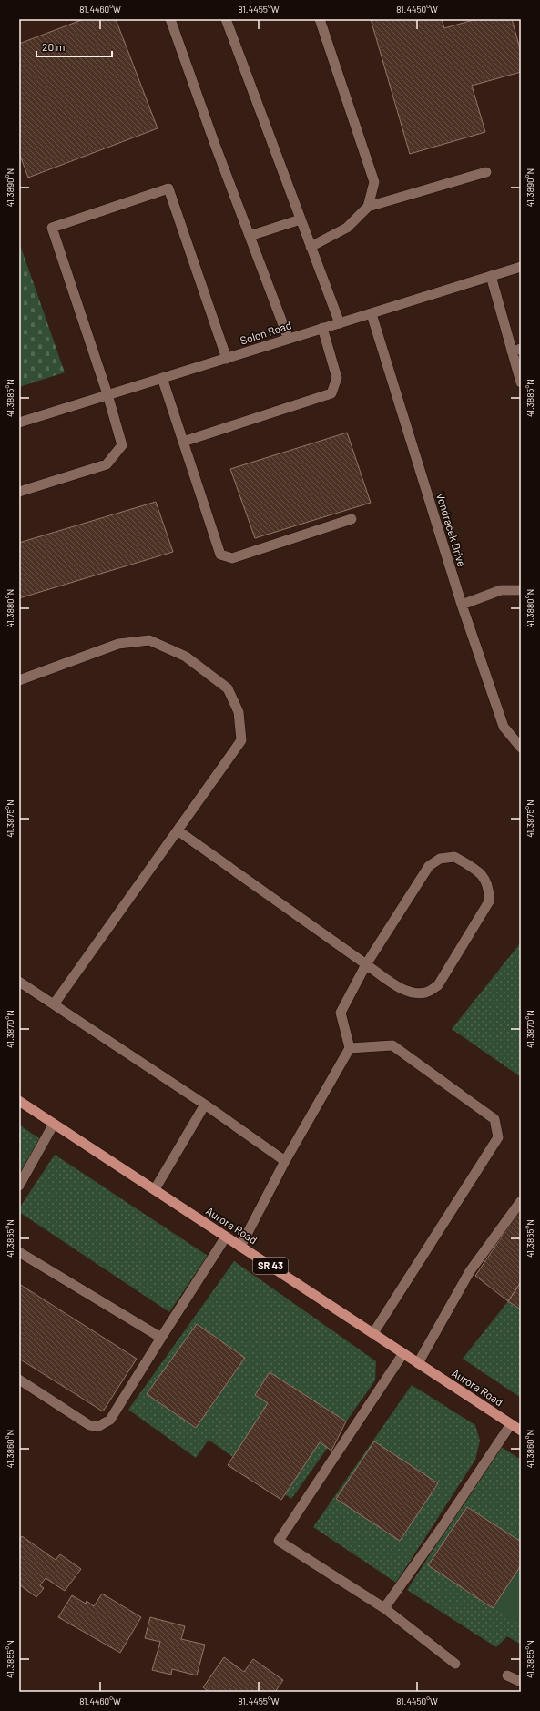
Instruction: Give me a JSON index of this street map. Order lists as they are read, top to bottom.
{
  "streets": {
    "main road": ["Aurora Road", "SR 43"],
    "street": ["Solon Road", "Vondracek Drive"]
  },
  "crossings": [
    ["Solon Road", "Vondracek Drive"]
  ],
  "scale_bar": "20 m",
  "coordinates": [
    "81.4460°W",
    "81.4455°W",
    "81.4450°W",
    "41.3890°N",
    "41.3885°N",
    "41.3880°N",
    "41.3875°N",
    "41.3870°N",
    "41.3865°N",
    "41.3860°N",
    "41.3855°N"
  ]
}
